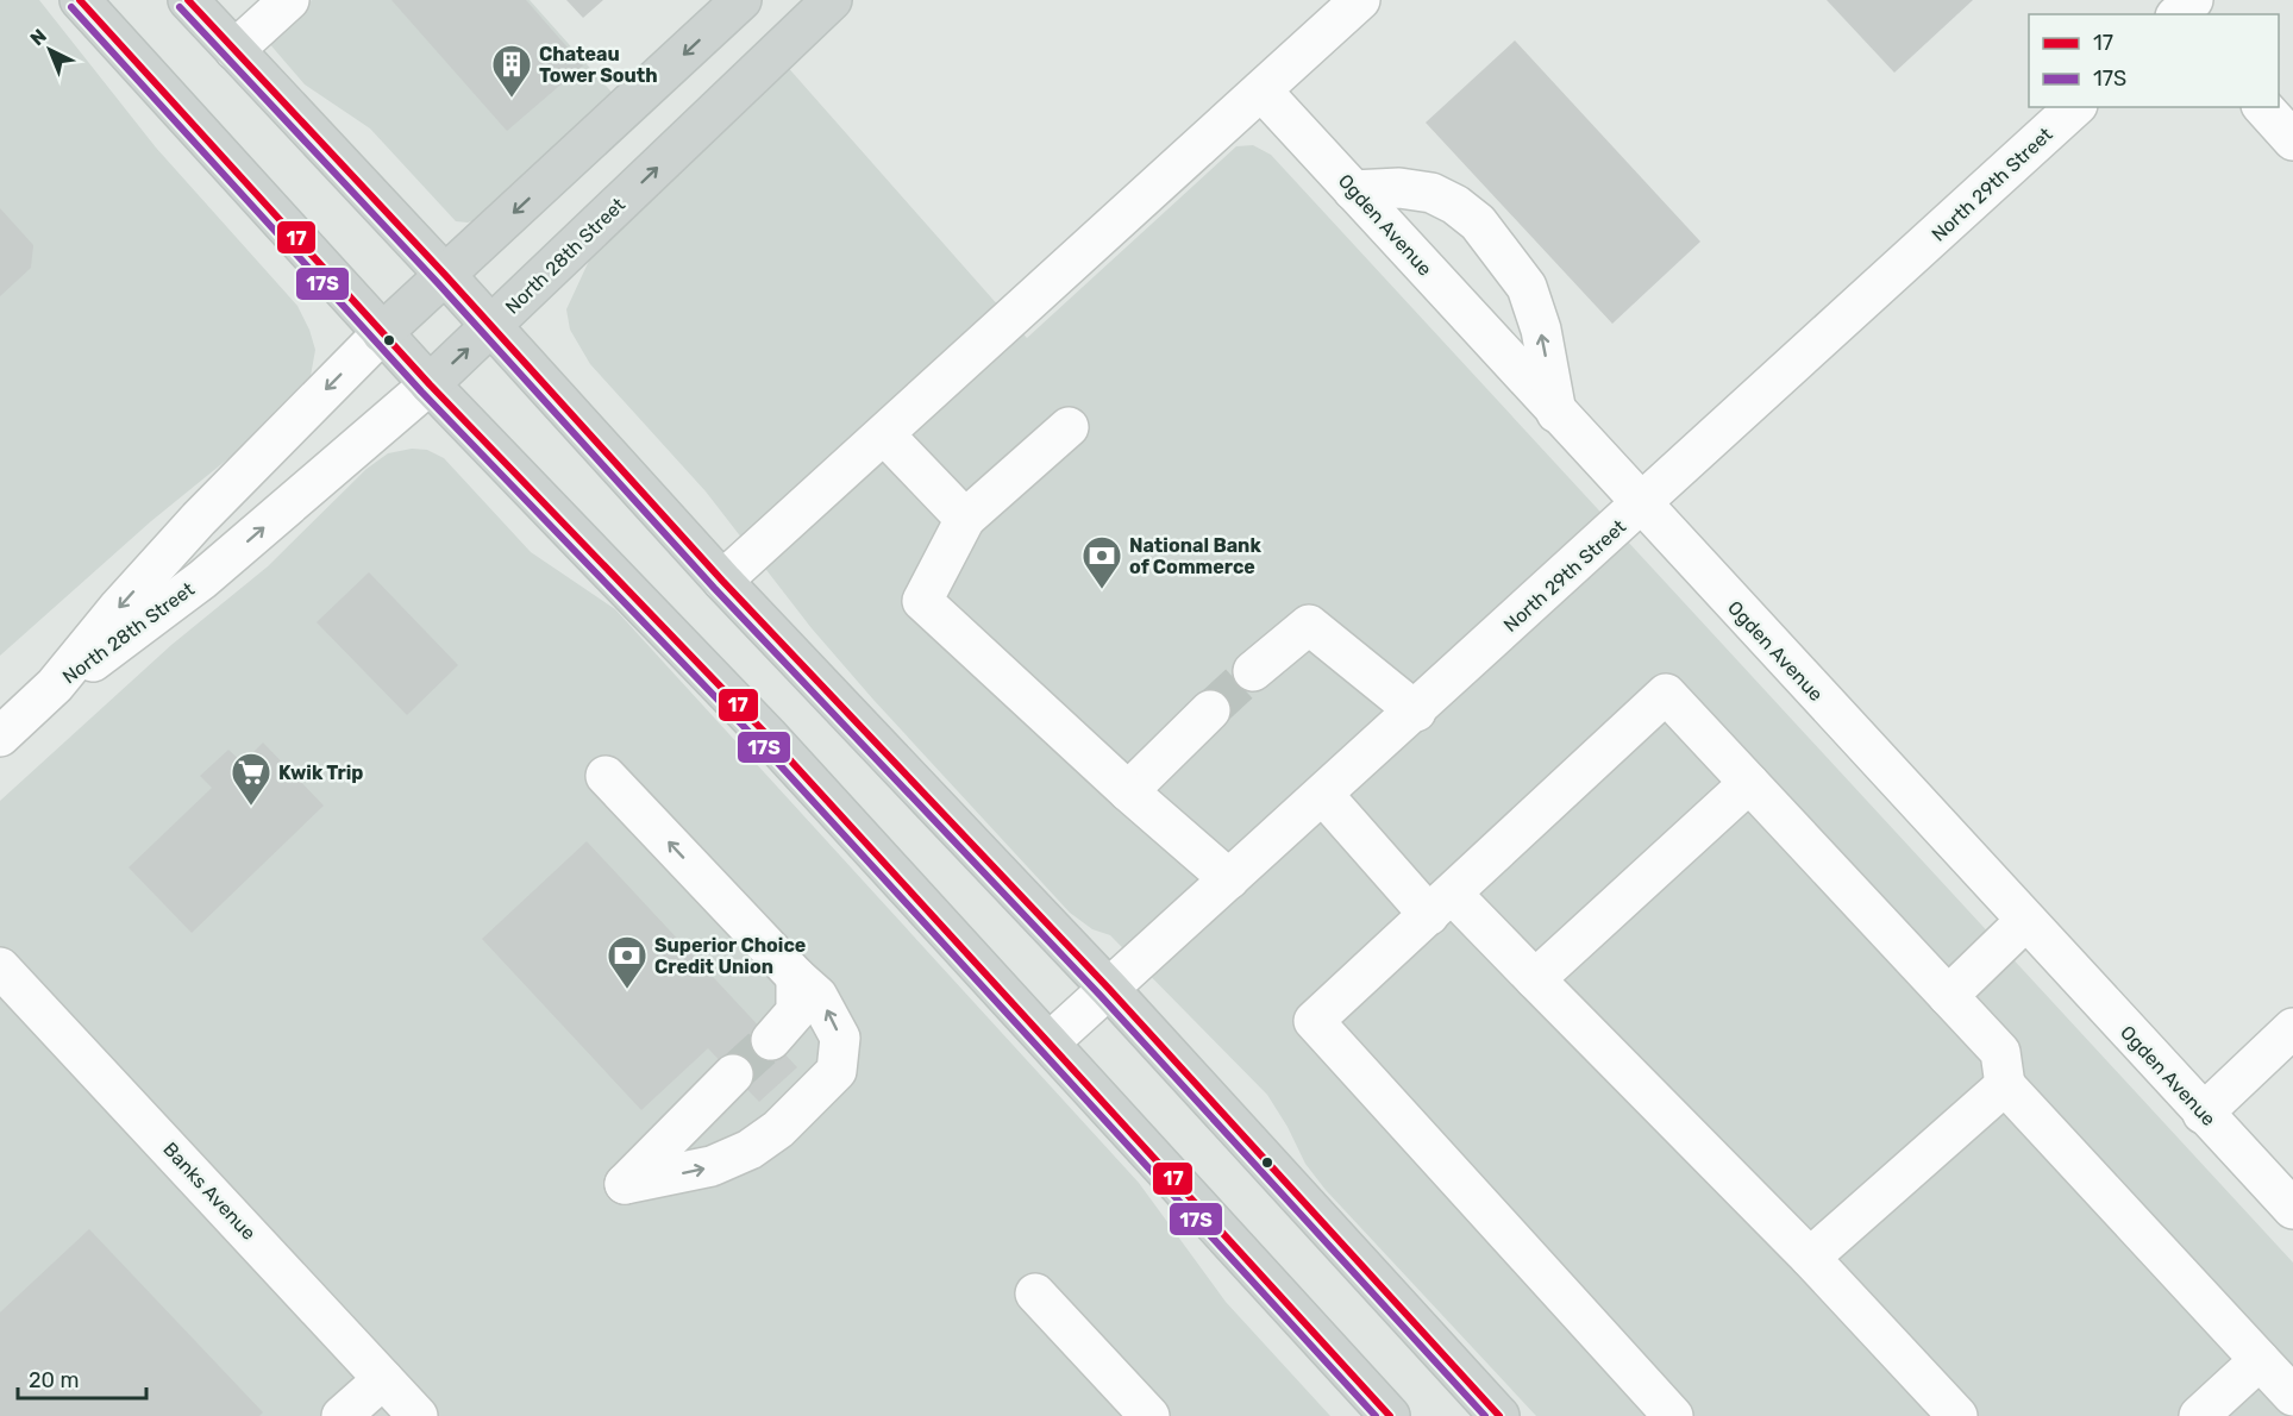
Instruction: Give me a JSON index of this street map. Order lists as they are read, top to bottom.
{
  "streets": {
    "main road": ["North 28th Street"],
    "street": ["North 29th Street", "Ogden Avenue", "Banks Avenue"]
  },
  "crossings": [
    ["North 29th Street", "Ogden Avenue"]
  ],
  "places": {
    "building": ["Chateau Tower South"],
    "bank": ["National Bank of Commerce", "Superior Choice Credit Union"],
    "supermarket": ["Kwik Trip"]
  },
  "lines": ["transit line 17", "transit line 17S"],
  "legend": ["17", "17S"],
  "scale_bar": "20 m",
  "north": "top left"
}
